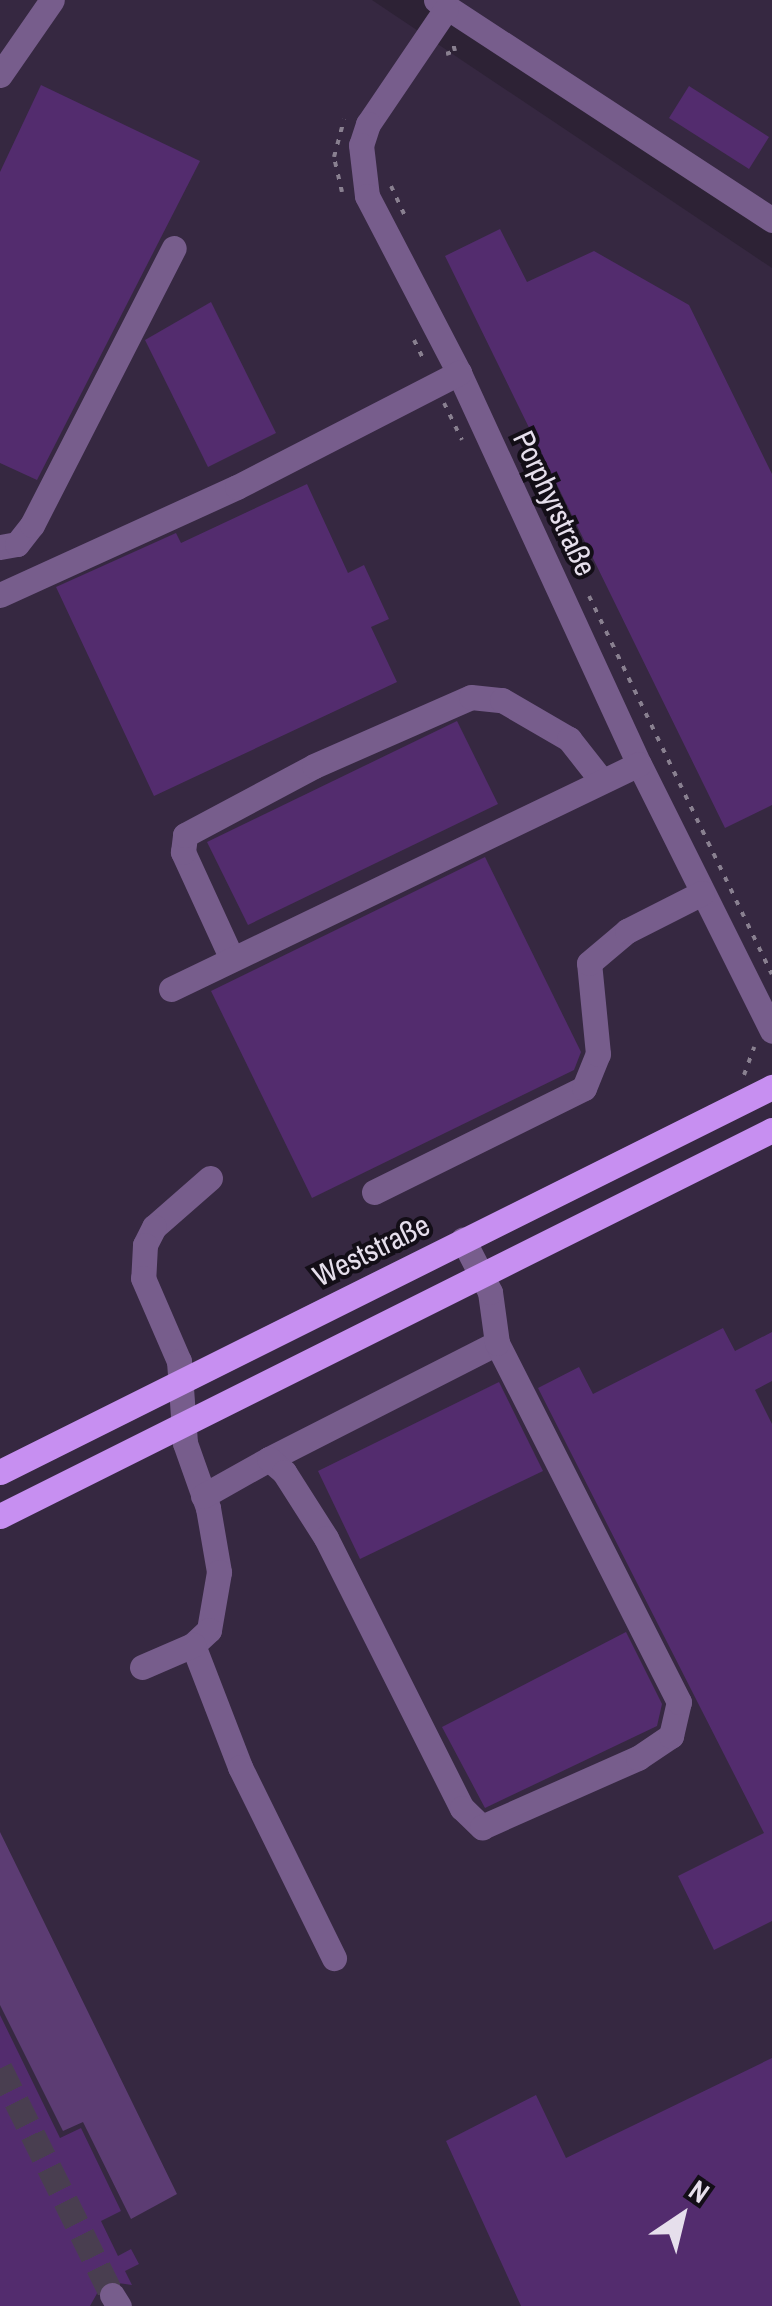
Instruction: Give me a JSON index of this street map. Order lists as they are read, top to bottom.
{
  "streets": {
    "main road": ["Weststraße"],
    "street": ["Porphyrstraße"]
  },
  "north": "top right"
}
